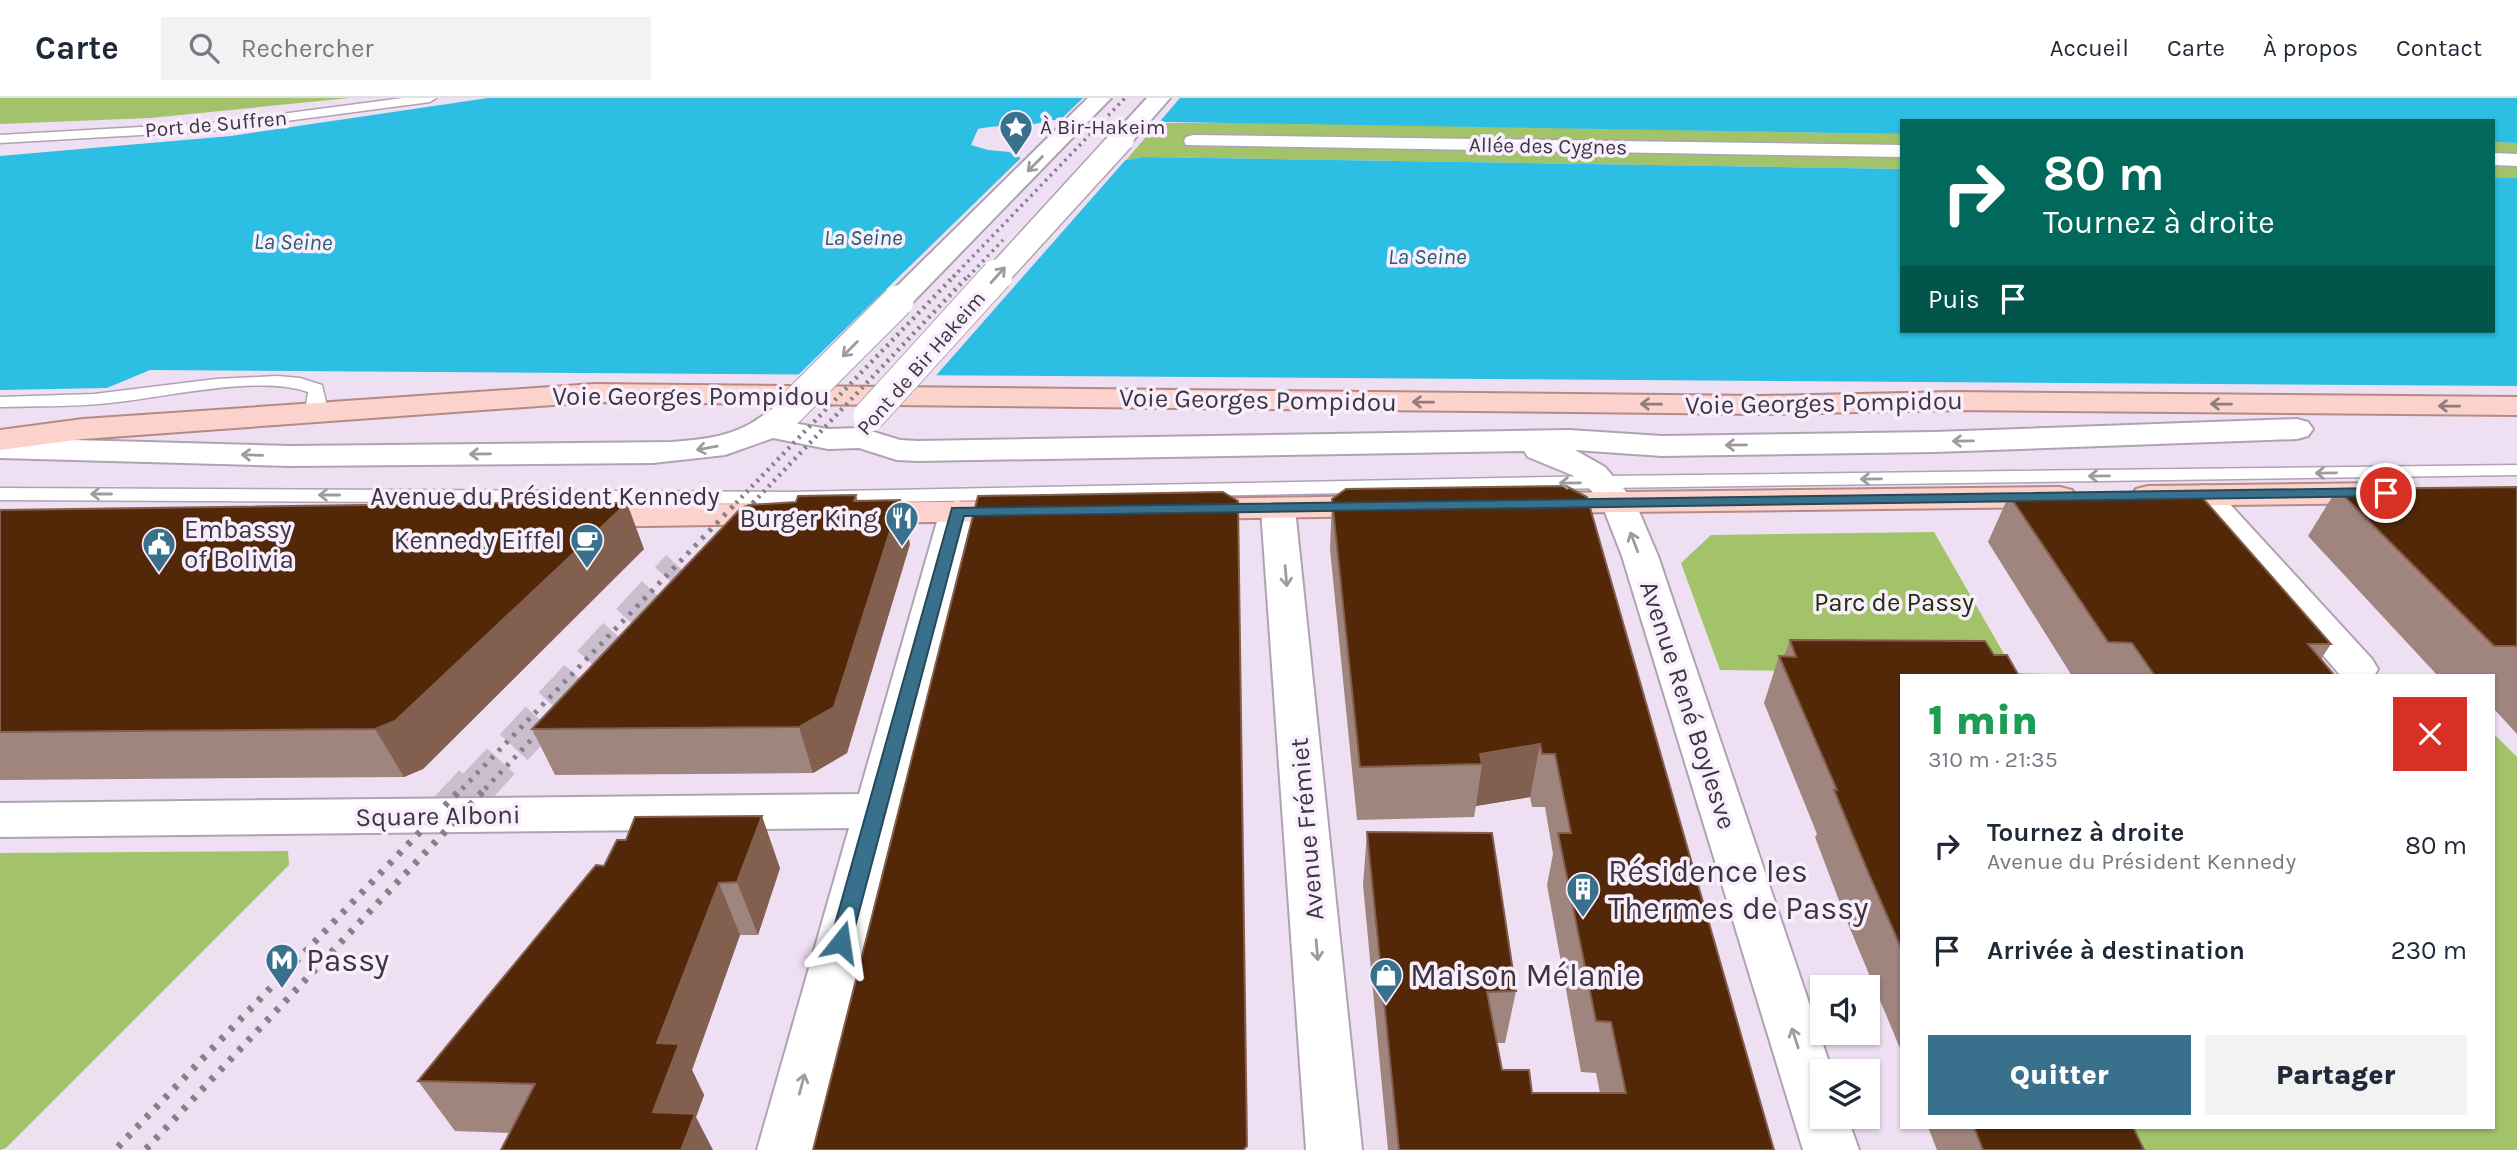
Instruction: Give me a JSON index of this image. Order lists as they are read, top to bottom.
{
  "streets": {
    "main road": [
      "Pont de Bir Hakeim",
      "Voie Georges Pompidou",
      "Avenue du Président Kennedy",
      "Avenue René Boylesve",
      "Square Alboni",
      "Avenue Frémiet"
    ],
    "street": ["Allée des Cygnes"],
    "lane": ["Port de Suffren"]
  },
  "crossings": [
    ["Avenue du Président Kennedy", "Avenue René Boylesve"],
    ["Avenue du Président Kennedy", "Avenue Frémiet"]
  ],
  "one_way": ["Avenue du Président Kennedy", "Avenue René Boylesve", "Avenue Frémiet"],
  "water": ["La Seine"],
  "parks": ["Parc de Passy"],
  "places": {
    "place": ["À Bir-Hakeim"],
    "restaurant": ["Burger King"],
    "cafe": ["Kennedy Eiffel"],
    "public building": ["Embassy of Bolivia"],
    "building": ["Résidence les Thermes de Passy"],
    "metro station": ["Passy"],
    "shop": ["Maison Mélanie"]
  },
  "page": {
    "header": "Carte",
    "search": "Rechercher",
    "nav": [
      "Accueil",
      "Carte",
      "À propos",
      "Contact"
    ],
    "turn": ["80 m", "Tournez à droite"],
    "then": "Puis",
    "heading": ["1 min", "310 m · 21:35"],
    "list": [
      {
        "name": "Tournez à droite",
        "note": "Avenue du Président Kennedy",
        "value": "80 m"
      },
      {
        "name": "Arrivée à destination",
        "value": "230 m"
      }
    ],
    "buttons": ["Quitter", "Partager"]
  }
}
